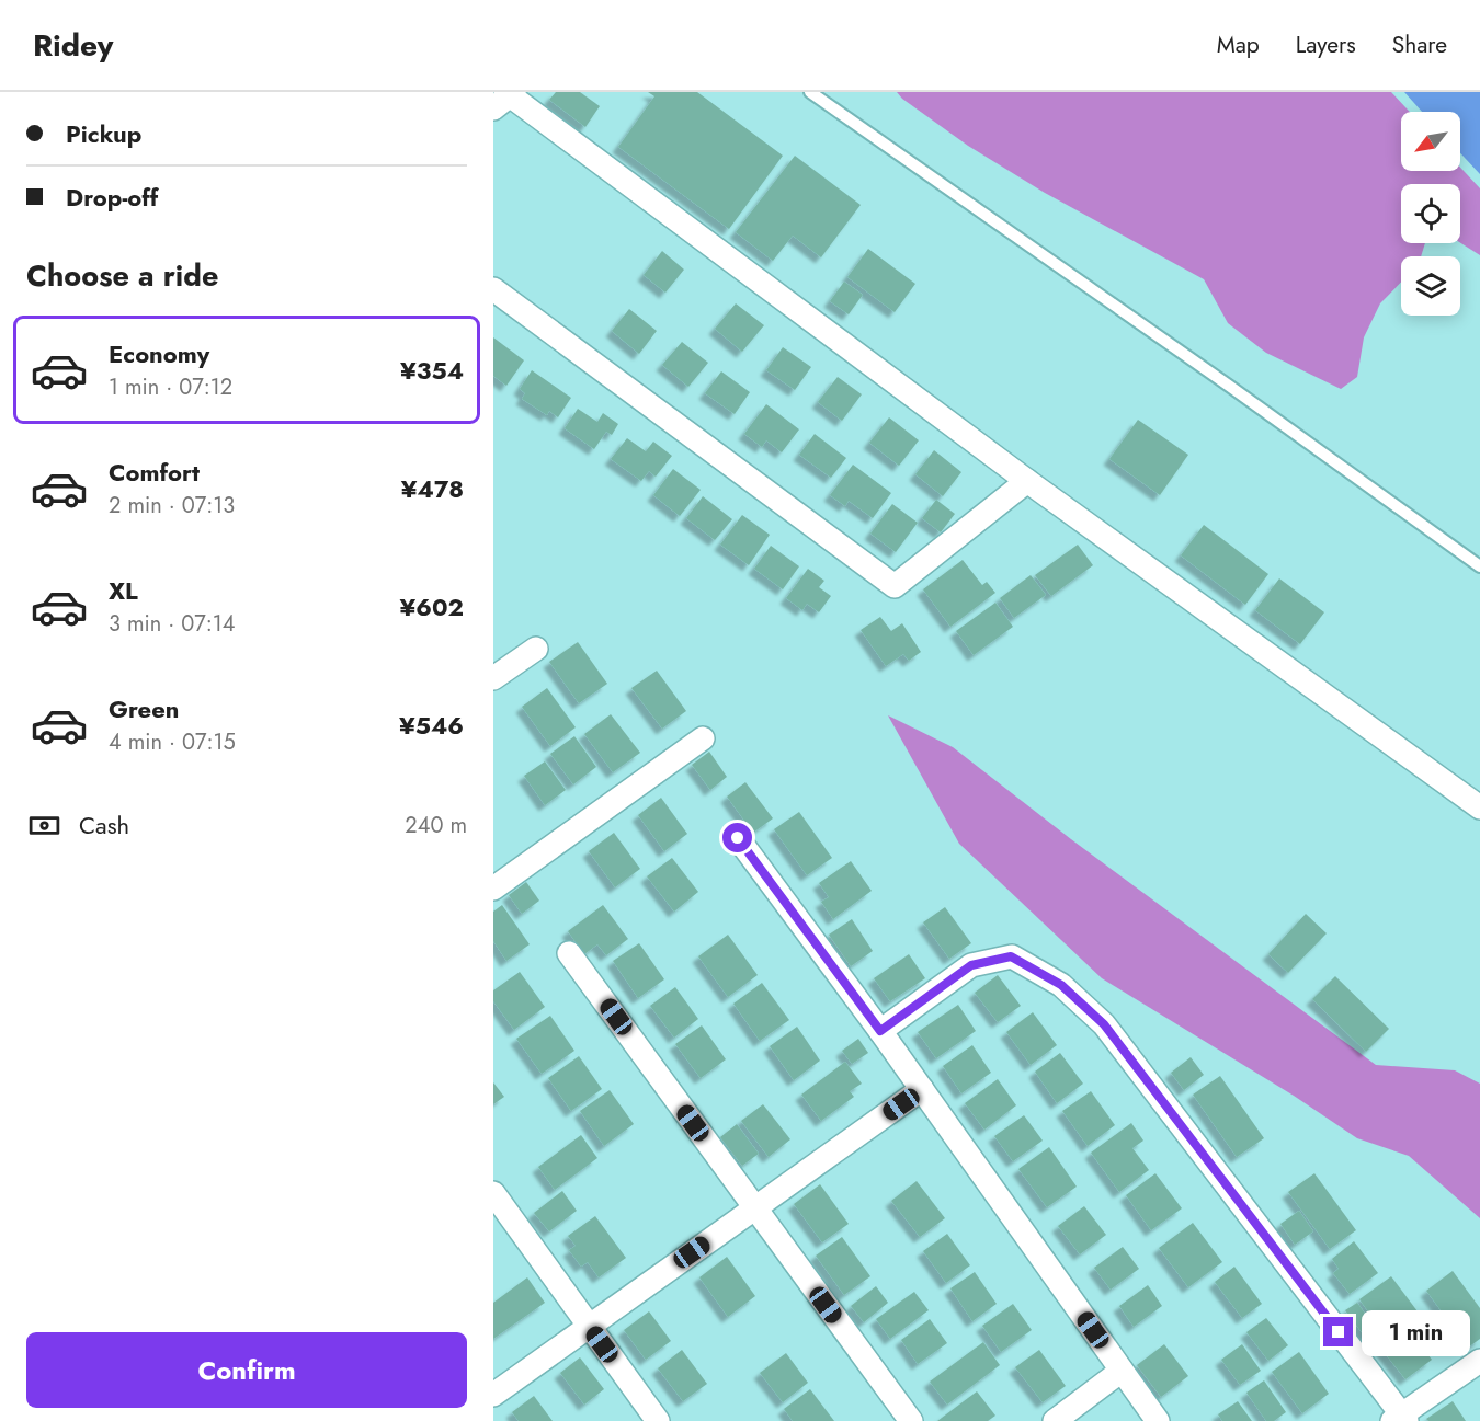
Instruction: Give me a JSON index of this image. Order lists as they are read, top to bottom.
{
  "north": "bottom left",
  "page": {
    "header": "Ridey",
    "nav": ["Map", "Layers", "Share"],
    "banner": ["Pickup", "Drop-off"],
    "heading": "Choose a ride",
    "list": [
      {
        "name": "Economy",
        "note": "1 min · 07:12",
        "value": "¥354"
      },
      {
        "name": "Comfort",
        "note": "2 min · 07:13",
        "value": "¥478"
      },
      {
        "name": "XL",
        "note": "3 min · 07:14",
        "value": "¥602"
      },
      {
        "name": "Green",
        "note": "4 min · 07:15",
        "value": "¥546"
      }
    ],
    "pay": ["Cash", "240 m"],
    "bubble": "1 min",
    "buttons": "Confirm"
  }
}
